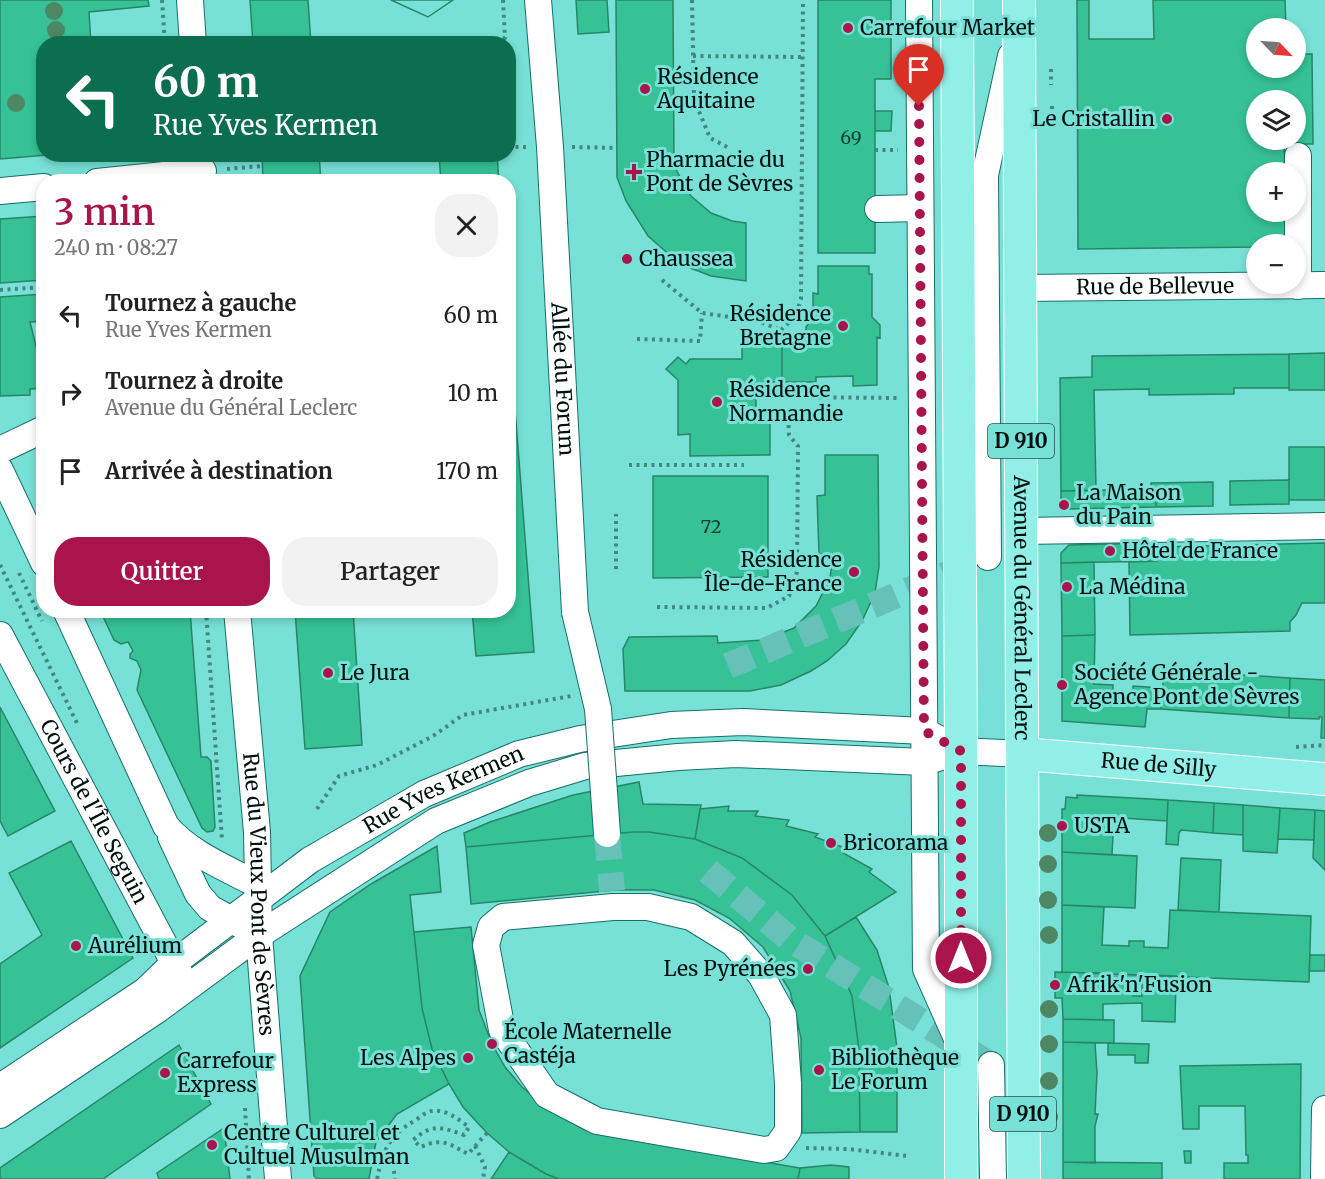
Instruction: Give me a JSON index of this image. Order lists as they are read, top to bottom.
{
  "streets": {
    "main road": ["D 910", "Avenue du Général Leclerc", "Rue de Silly"],
    "street": [
      "Rue de Bellevue",
      "Allée du Forum",
      "Rue Yves Kermen",
      "Cours de l'Île Seguin",
      "Rue du Vieux Pont de Sèvres"
    ]
  },
  "crossings": [
    ["Rue de Bellevue", "Avenue du Général Leclerc"],
    ["D 910", "Rue de Silly"],
    ["D 910", "Rue Yves Kermen"],
    ["Avenue du Général Leclerc", "Rue de Silly"],
    ["Rue de Silly", "Rue Yves Kermen"],
    ["Rue Yves Kermen", "Cours de l'Île Seguin"],
    ["Rue Yves Kermen", "Rue du Vieux Pont de Sèvres"]
  ],
  "places": {
    "other": [
      "Carrefour Market",
      "Résidence Aquitaine",
      "Le Cristallin",
      "Chaussea",
      "Résidence Bretagne",
      "Résidence Normandie",
      "La Maison du Pain",
      "Hôtel de France",
      "Résidence Île-de-France",
      "La Médina",
      "Le Jura",
      "Société Générale - Agence Pont de Sèvres",
      "USTA",
      "Bricorama",
      "Aurélium",
      "Les Pyrénées",
      "Afrik'n'Fusion",
      "École Maternelle Castéja",
      "Les Alpes",
      "Bibliothèque Le Forum",
      "Carrefour Express",
      "Centre Culturel et Cultuel Musulman"
    ],
    "health": ["Pharmacie du Pont de Sèvres"]
  },
  "house_numbers": ["69", "72"],
  "north": "bottom right",
  "page": {
    "map_buttons": ["+", "−"],
    "turn": ["60 m", "Rue Yves Kermen"],
    "heading": ["3 min", "240 m · 08:27"],
    "list": [
      {
        "name": "Tournez à gauche",
        "note": "Rue Yves Kermen",
        "value": "60 m"
      },
      {
        "name": "Tournez à droite",
        "note": "Avenue du Général Leclerc",
        "value": "10 m"
      },
      {
        "name": "Arrivée à destination",
        "value": "170 m"
      }
    ],
    "buttons": ["Quitter", "Partager"]
  }
}
